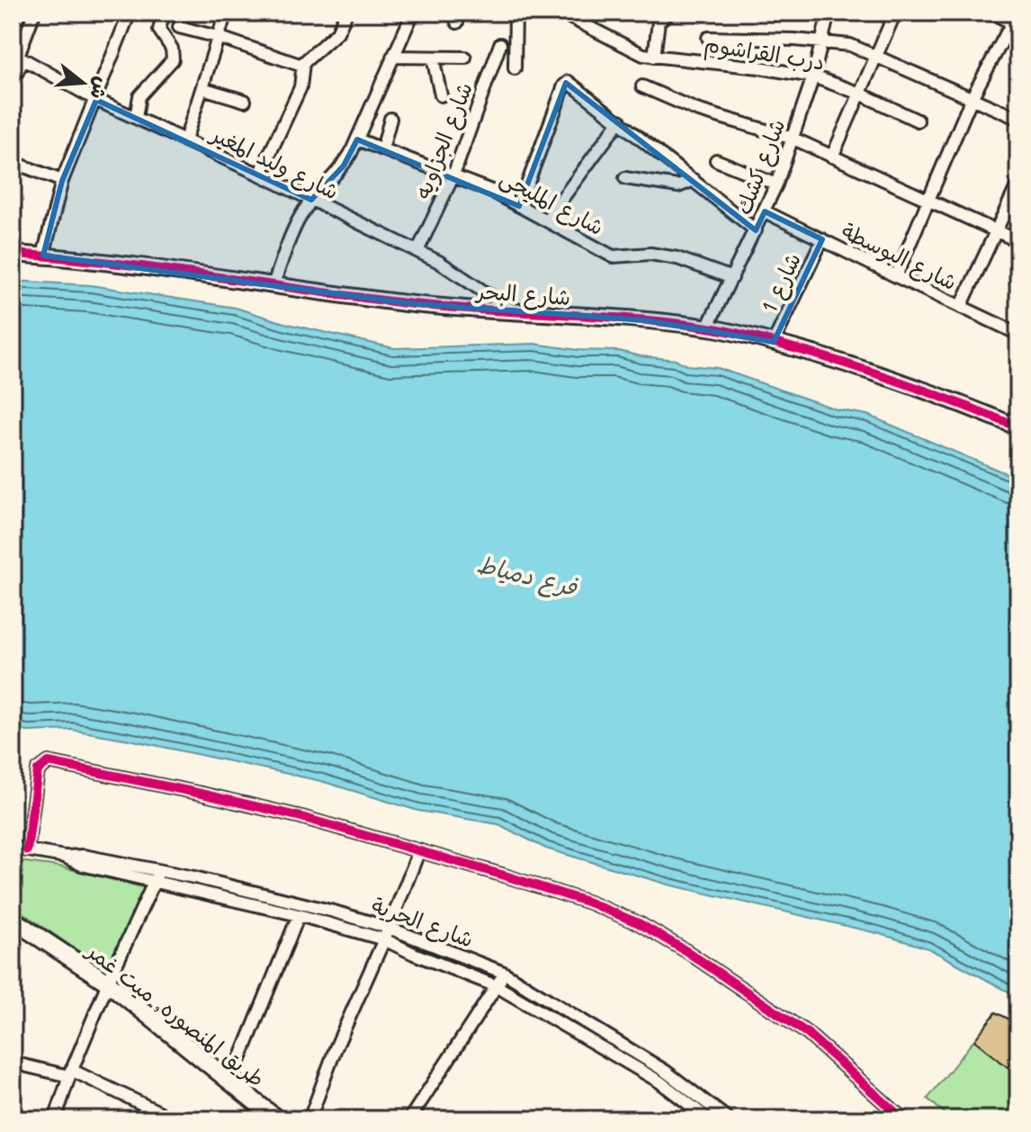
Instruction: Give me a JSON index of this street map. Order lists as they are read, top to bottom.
{
  "streets": {
    "main road": ["طريق المنصوره, ميت غمر"],
    "street": [
      "درب القراشوم",
      "شارع الجزاويه",
      "شارع وليد المغير",
      "شارع كشك",
      "شارع المليجى",
      "شارع البوسطة",
      "شارع 1",
      "شارع البحر",
      "شارع الحرية"
    ]
  },
  "crossings": [
    ["درب القراشوم", "شارع كشك"],
    ["شارع الجزاويه", "شارع وليد المغير"],
    ["شارع الجزاويه", "شارع المليجى"],
    ["شارع وليد المغير", "شارع البحر"],
    ["شارع كشك", "شارع المليجى"],
    ["شارع كشك", "شارع البوسطة"],
    ["شارع كشك", "شارع البحر"],
    ["شارع البوسطة", "شارع 1"],
    ["شارع 1", "شارع البحر"]
  ],
  "water": ["فرع دمياط"],
  "north": "right"
}
